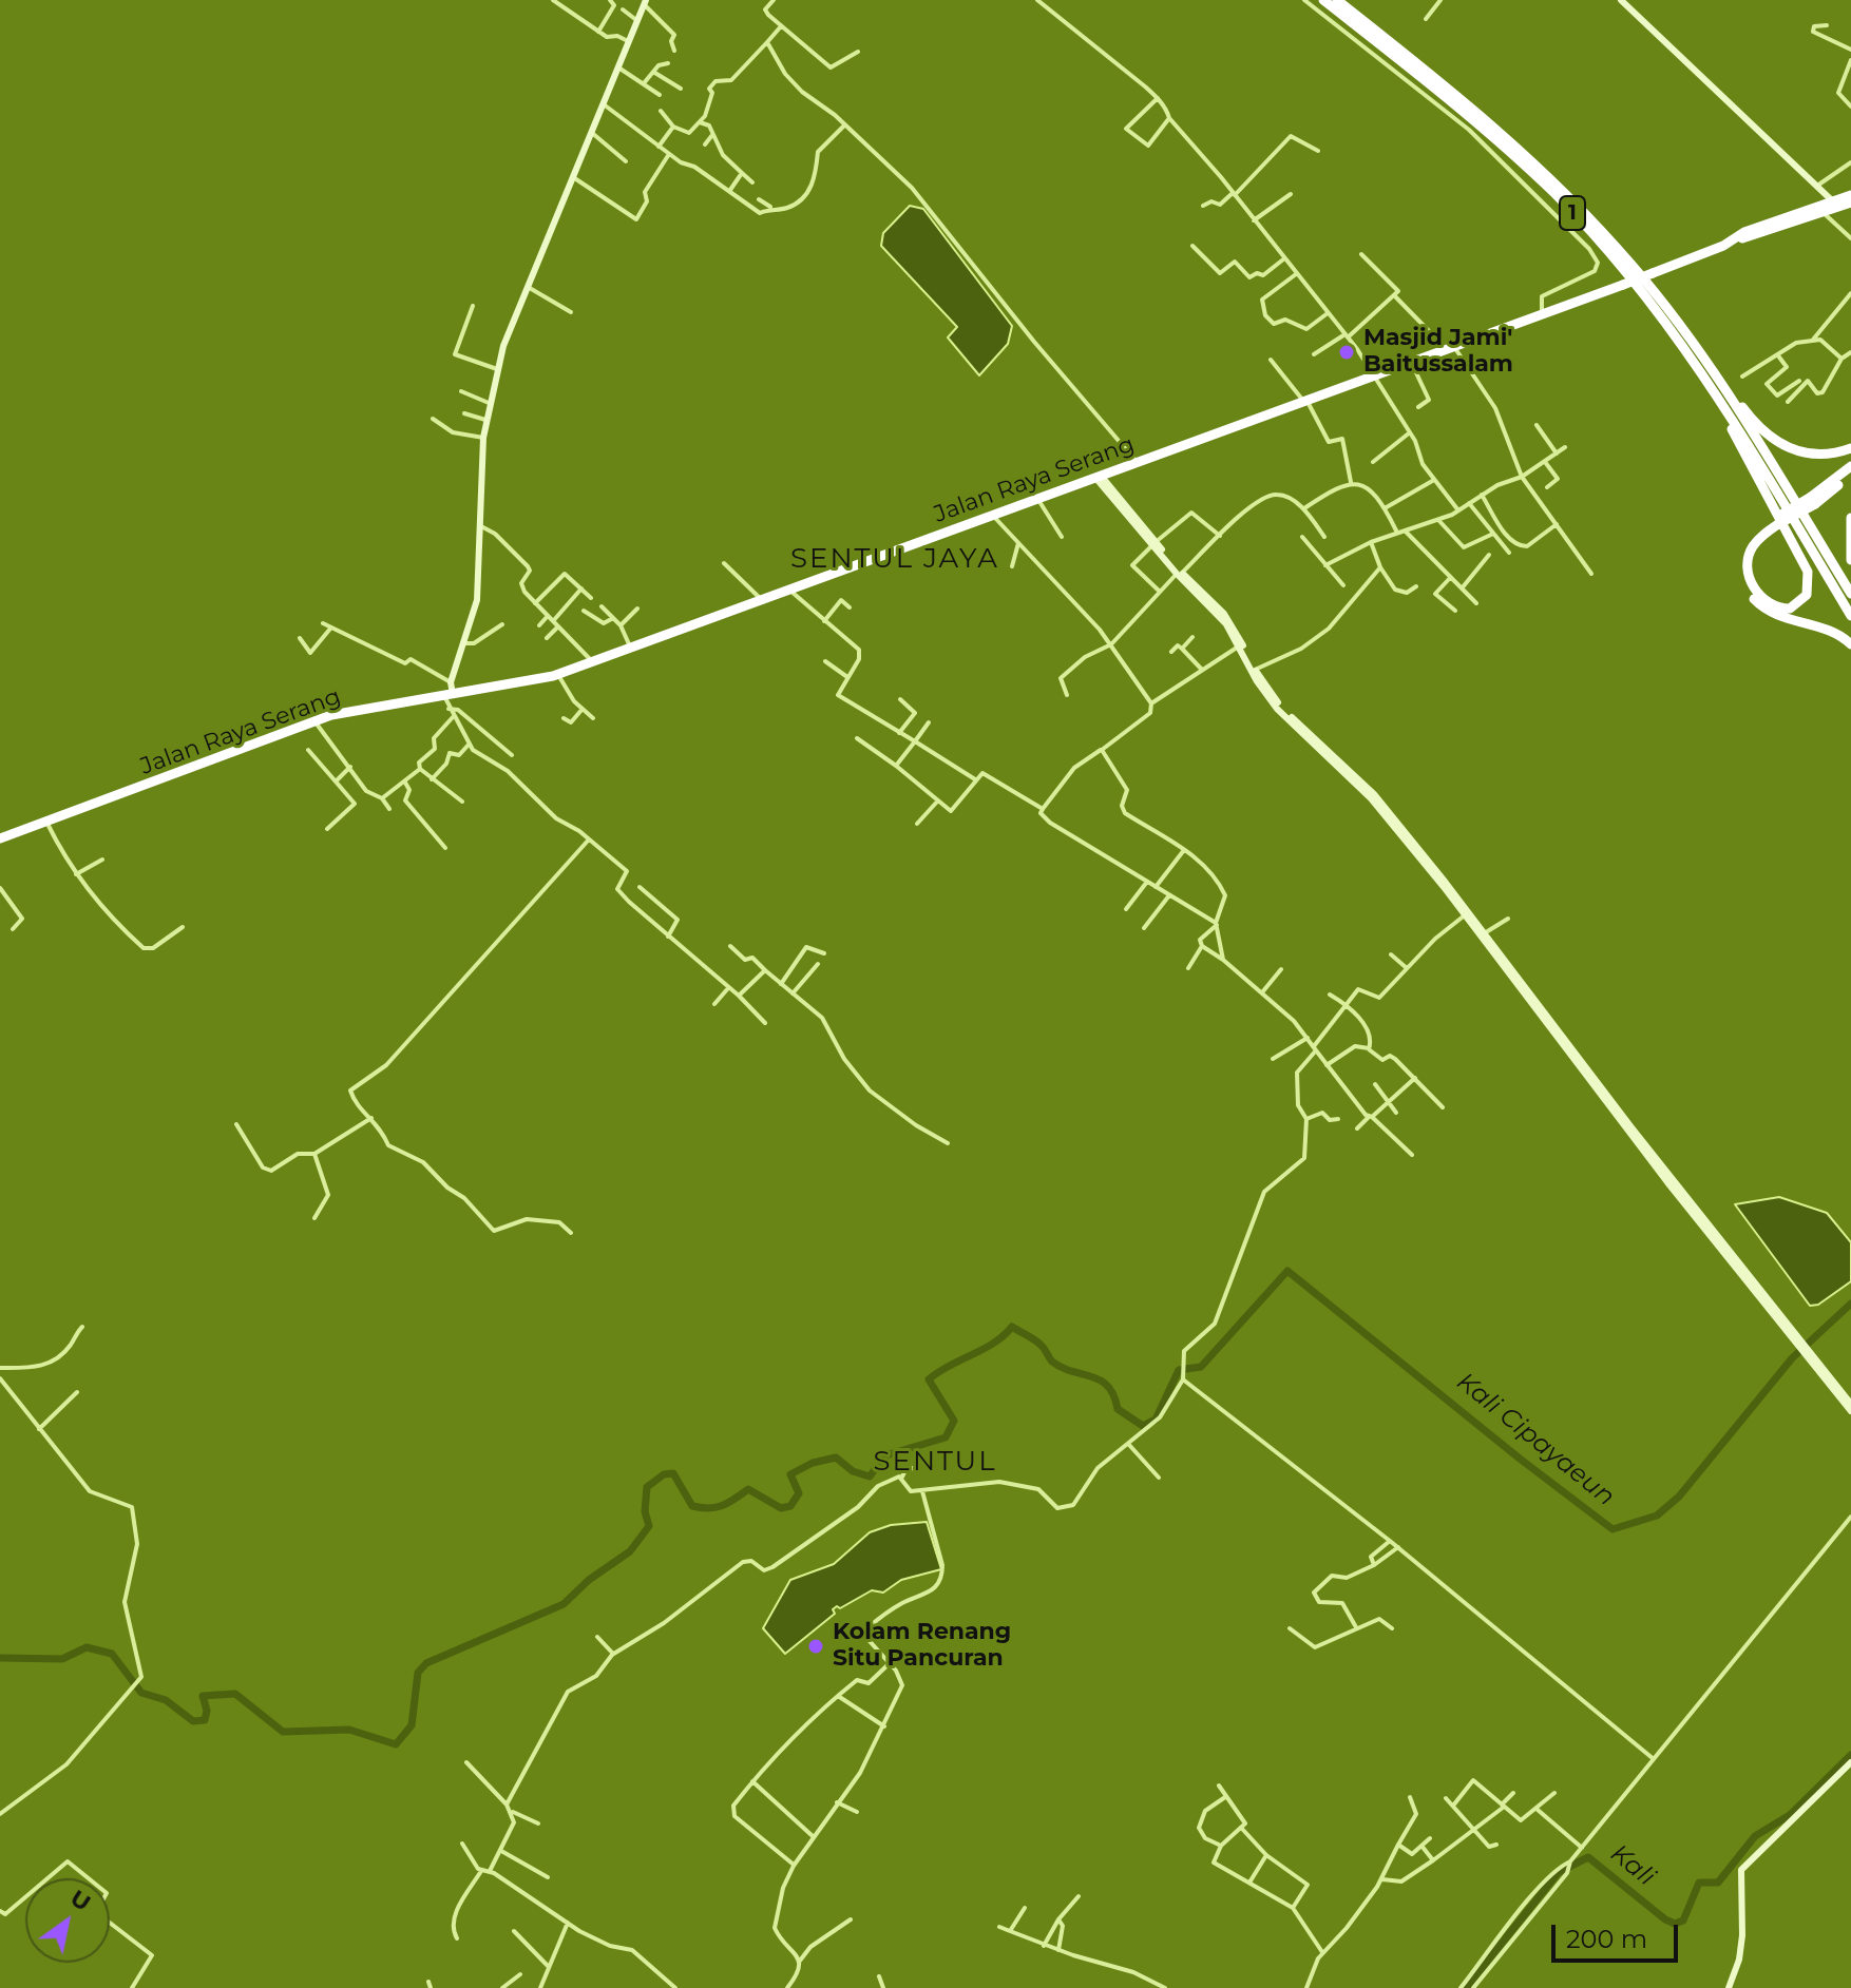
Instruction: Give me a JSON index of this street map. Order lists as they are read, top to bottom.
{
  "streets": {
    "highway": ["1", "Jalan Raya Serang"]
  },
  "districts": ["SENTUL JAYA", "SENTUL"],
  "water": ["Kali Cipayaeun", "Kali"],
  "places": ["Masjid Jami' Baitussalam", "Kolam Renang Situ Pancuran"],
  "scale_bar": "200 m",
  "north": "top right"
}
